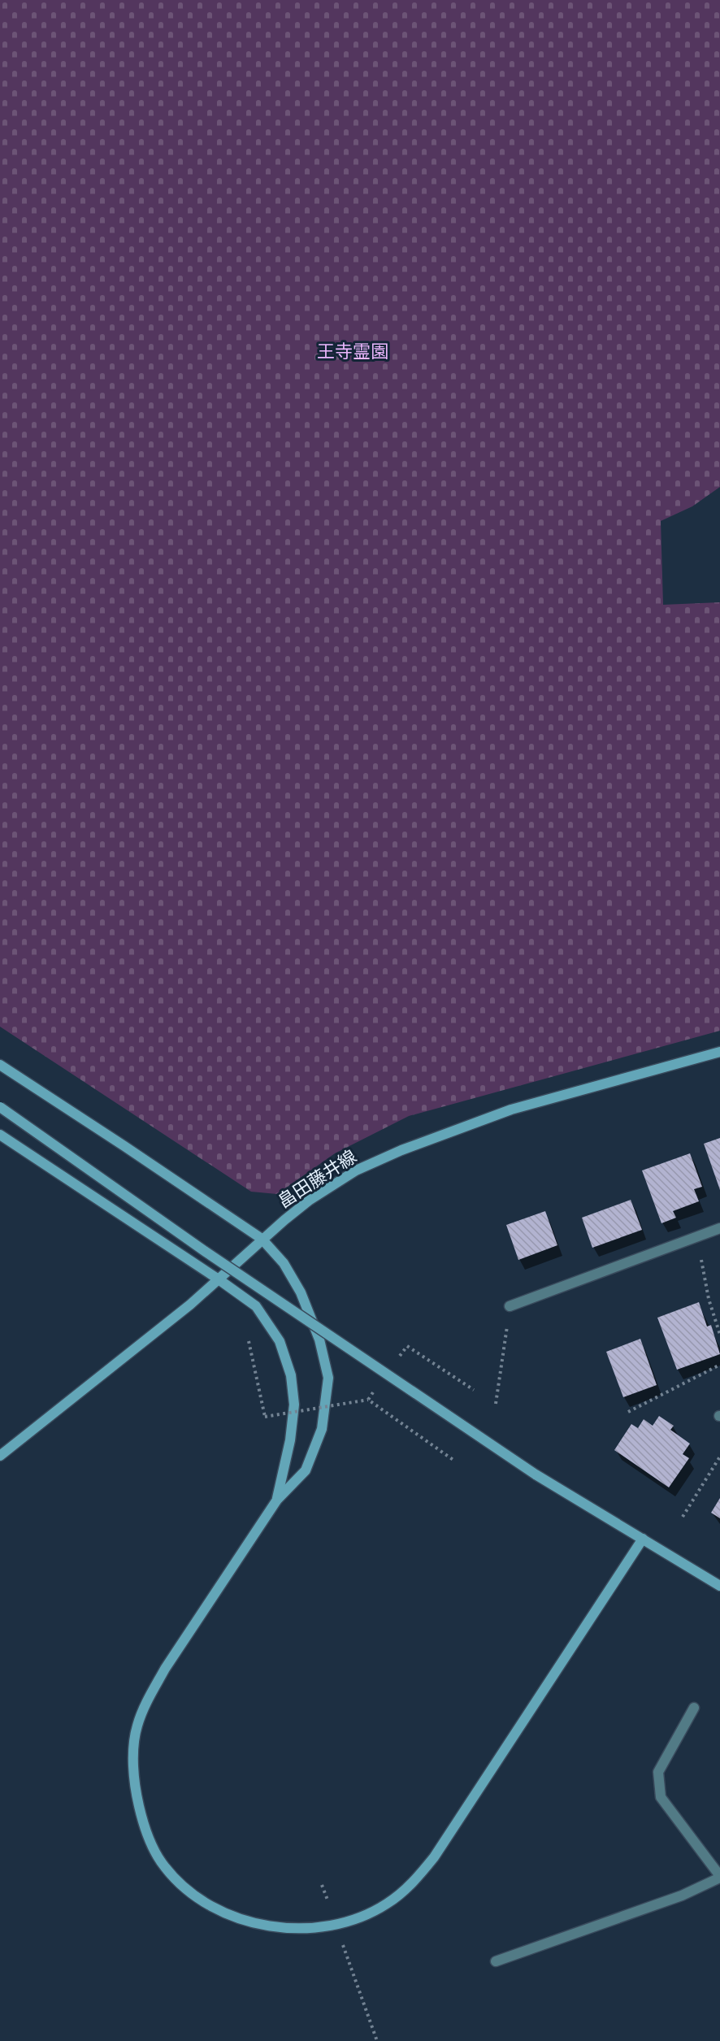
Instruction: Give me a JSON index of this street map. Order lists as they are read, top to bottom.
{
  "streets": {
    "street": ["畠田藤井線"]
  },
  "parks": ["王寺霊園"]
}
